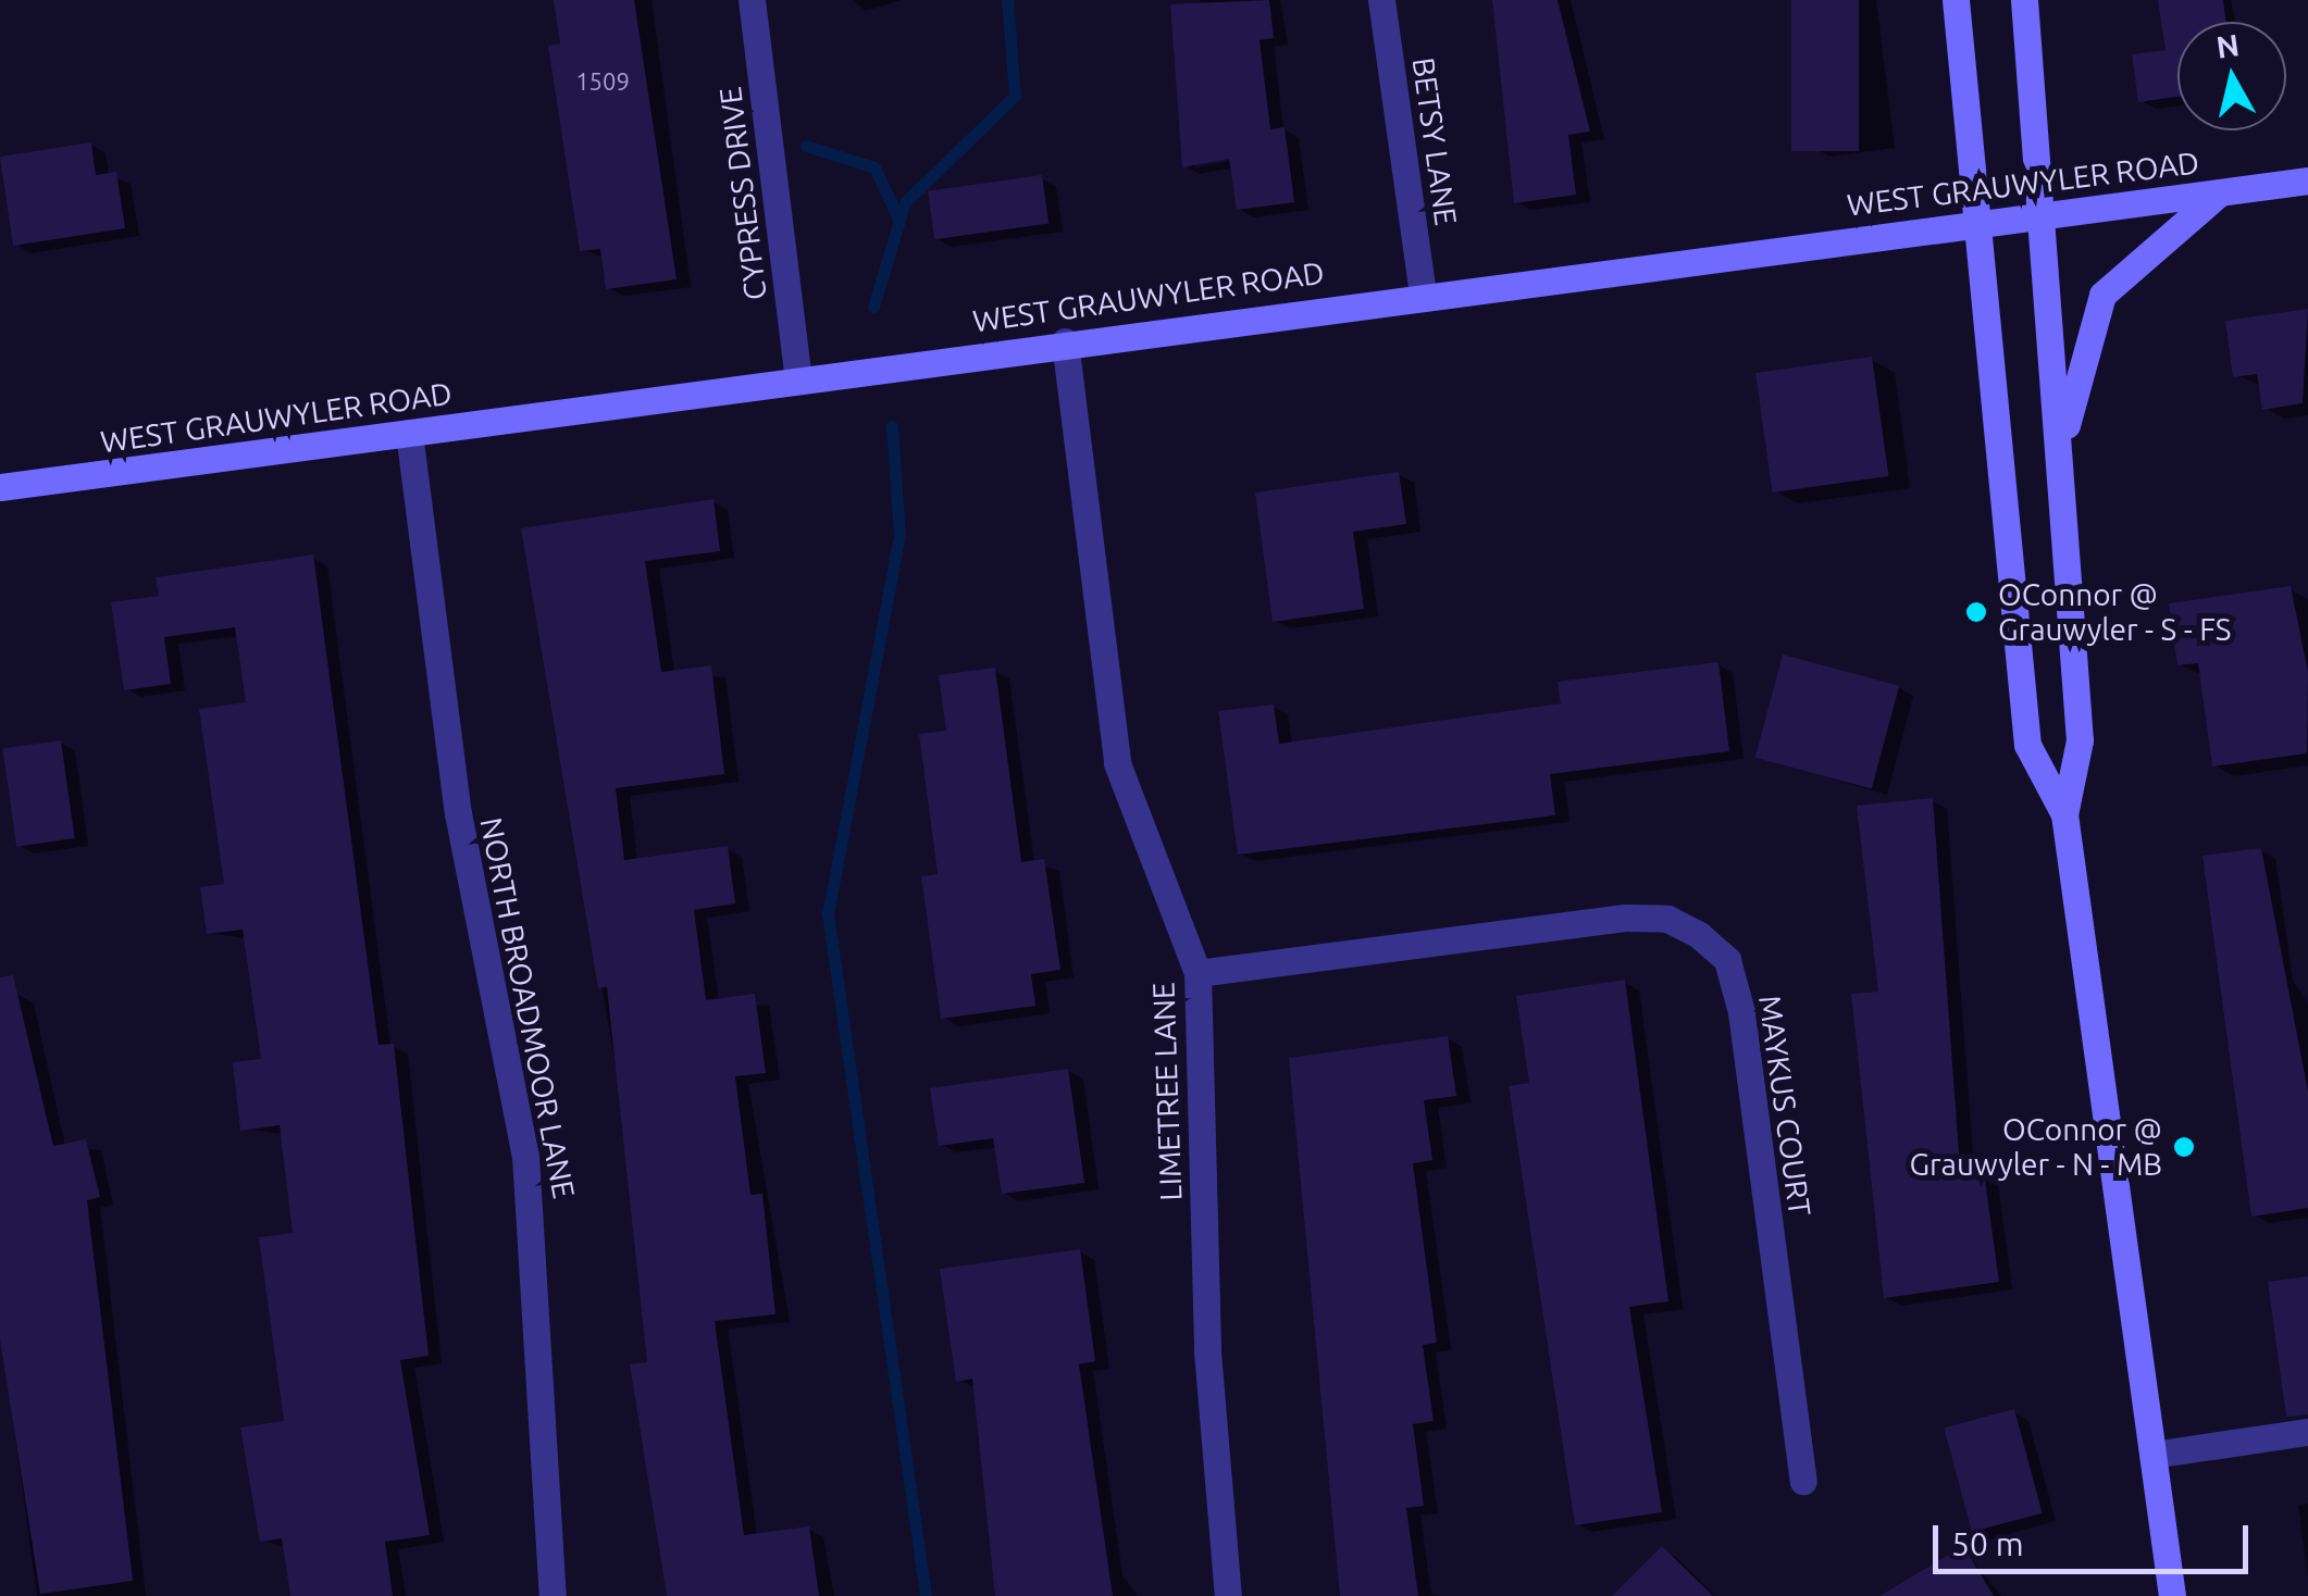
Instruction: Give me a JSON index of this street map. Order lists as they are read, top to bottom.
{
  "streets": {
    "main road": ["WEST GRAUWYLER ROAD"],
    "street": [
      "BETSY LANE",
      "CYPRESS DRIVE",
      "NORTH BROADMOOR LANE",
      "LIMETREE LANE",
      "MAYKUS COURT"
    ]
  },
  "crossings": [
    ["BETSY LANE", "WEST GRAUWYLER ROAD"],
    ["WEST GRAUWYLER ROAD", "CYPRESS DRIVE"],
    ["WEST GRAUWYLER ROAD", "NORTH BROADMOOR LANE"],
    ["WEST GRAUWYLER ROAD", "LIMETREE LANE"],
    ["LIMETREE LANE", "MAYKUS COURT"]
  ],
  "places": ["OConnor @ Grauwyler - S - FS", "OConnor @ Grauwyler - N - MB"],
  "house_numbers": ["1509"],
  "scale_bar": "50 m",
  "north": "top"
}
